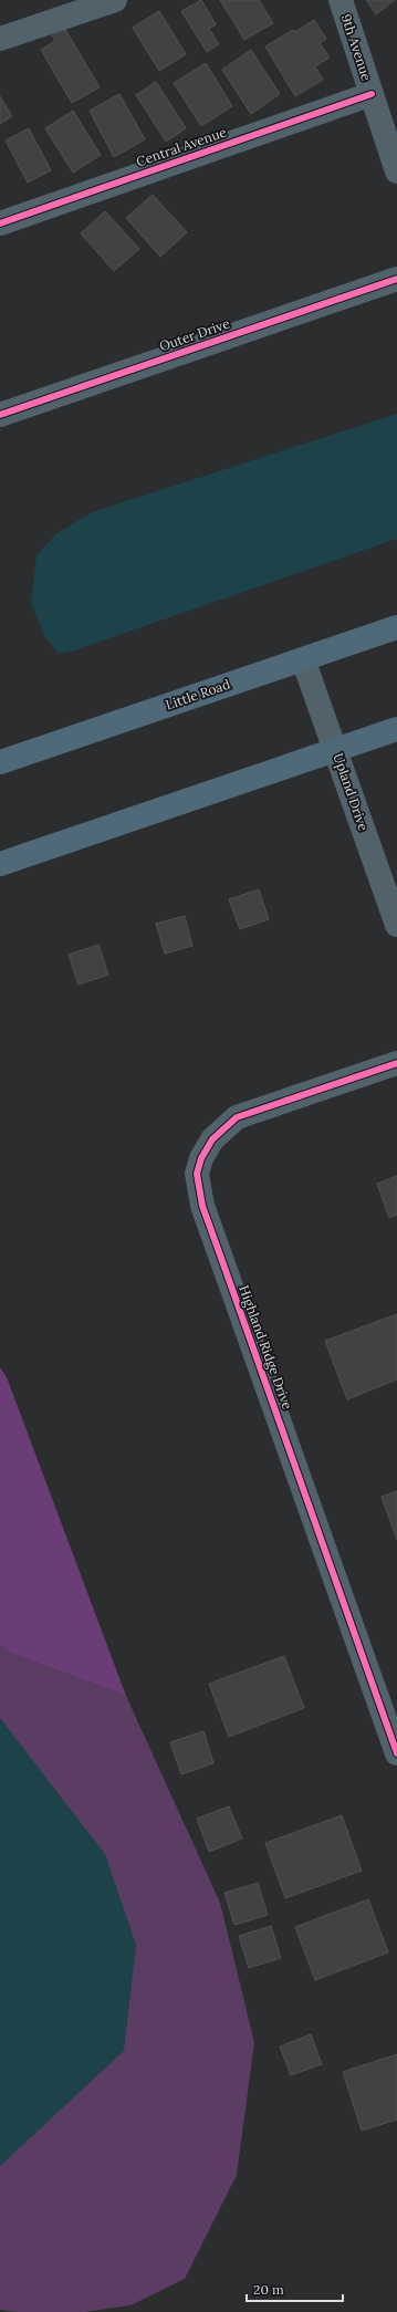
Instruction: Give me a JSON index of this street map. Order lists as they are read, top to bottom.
{
  "streets": {
    "main road": ["Little Road"],
    "street": [
      "9th Avenue",
      "Central Avenue",
      "Outer Drive",
      "Upland Drive",
      "Highland Ridge Drive"
    ]
  },
  "crossings": [
    ["9th Avenue", "Central Avenue"],
    ["Little Road", "Upland Drive"]
  ],
  "scale_bar": "20 m"
}
